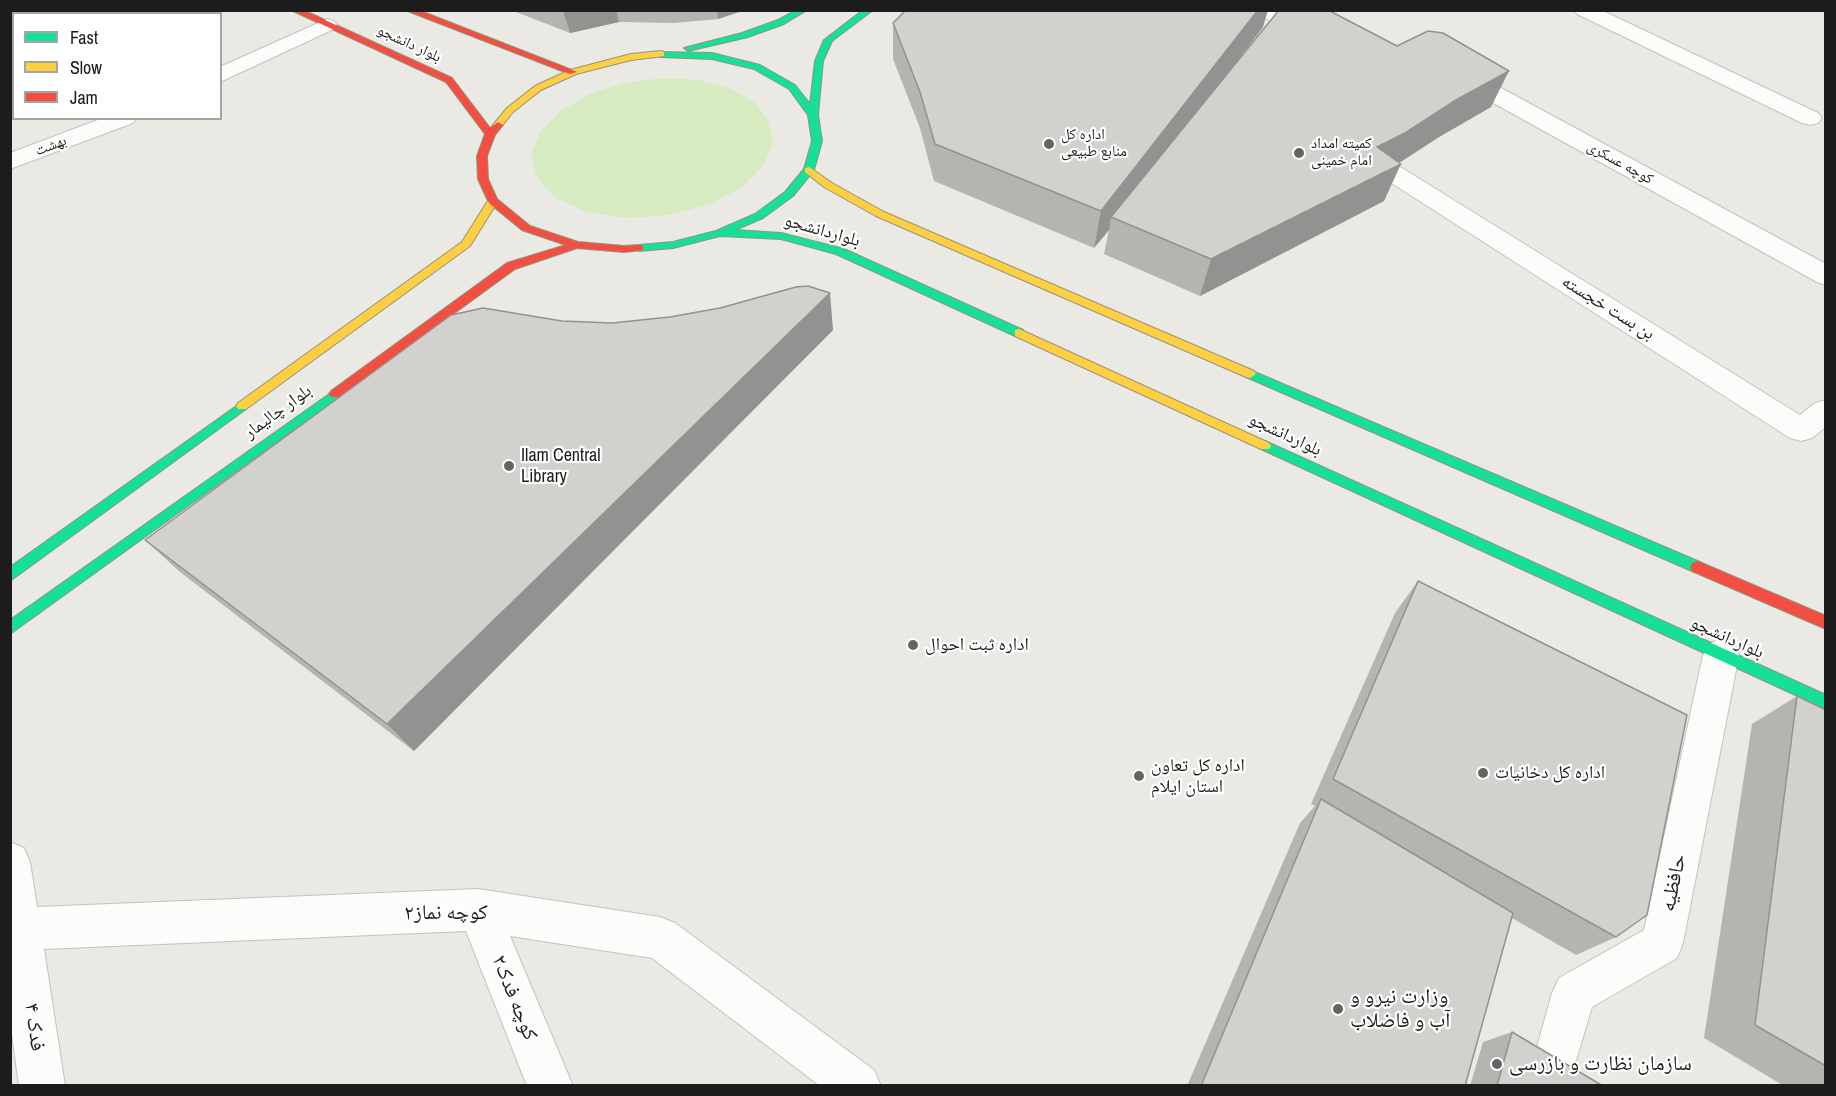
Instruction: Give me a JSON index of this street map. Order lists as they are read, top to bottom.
{
  "streets": {
    "main road": ["بلوار دانشجو", "بلواردانشجو", "بلوار چالیمار"],
    "street": [
      "بهشت",
      "کوچه عسکری",
      "بن بست خجسته",
      "حافظیه",
      "کوچه نماز۲",
      "کوچه فدک۲",
      "فدک ۴"
    ]
  },
  "crossings": [
    ["بلواردانشجو", "حافظیه"],
    ["کوچه نماز۲", "کوچه فدک۲"],
    ["کوچه نماز۲", "فدک ۴"]
  ],
  "places": [
    "اداره کل منابع طبیعی",
    "کمیته امداد امام خمینی",
    "Ilam Central Library",
    "اداره ثبت احوال",
    "اداره کل دخانیات",
    "اداره کل تعاون استان ایلام",
    "وزارت نیرو و آب و فاضلاب",
    "سازمان نظارت و بازرسی"
  ],
  "legend": ["Fast", "Slow", "Jam"]
}
